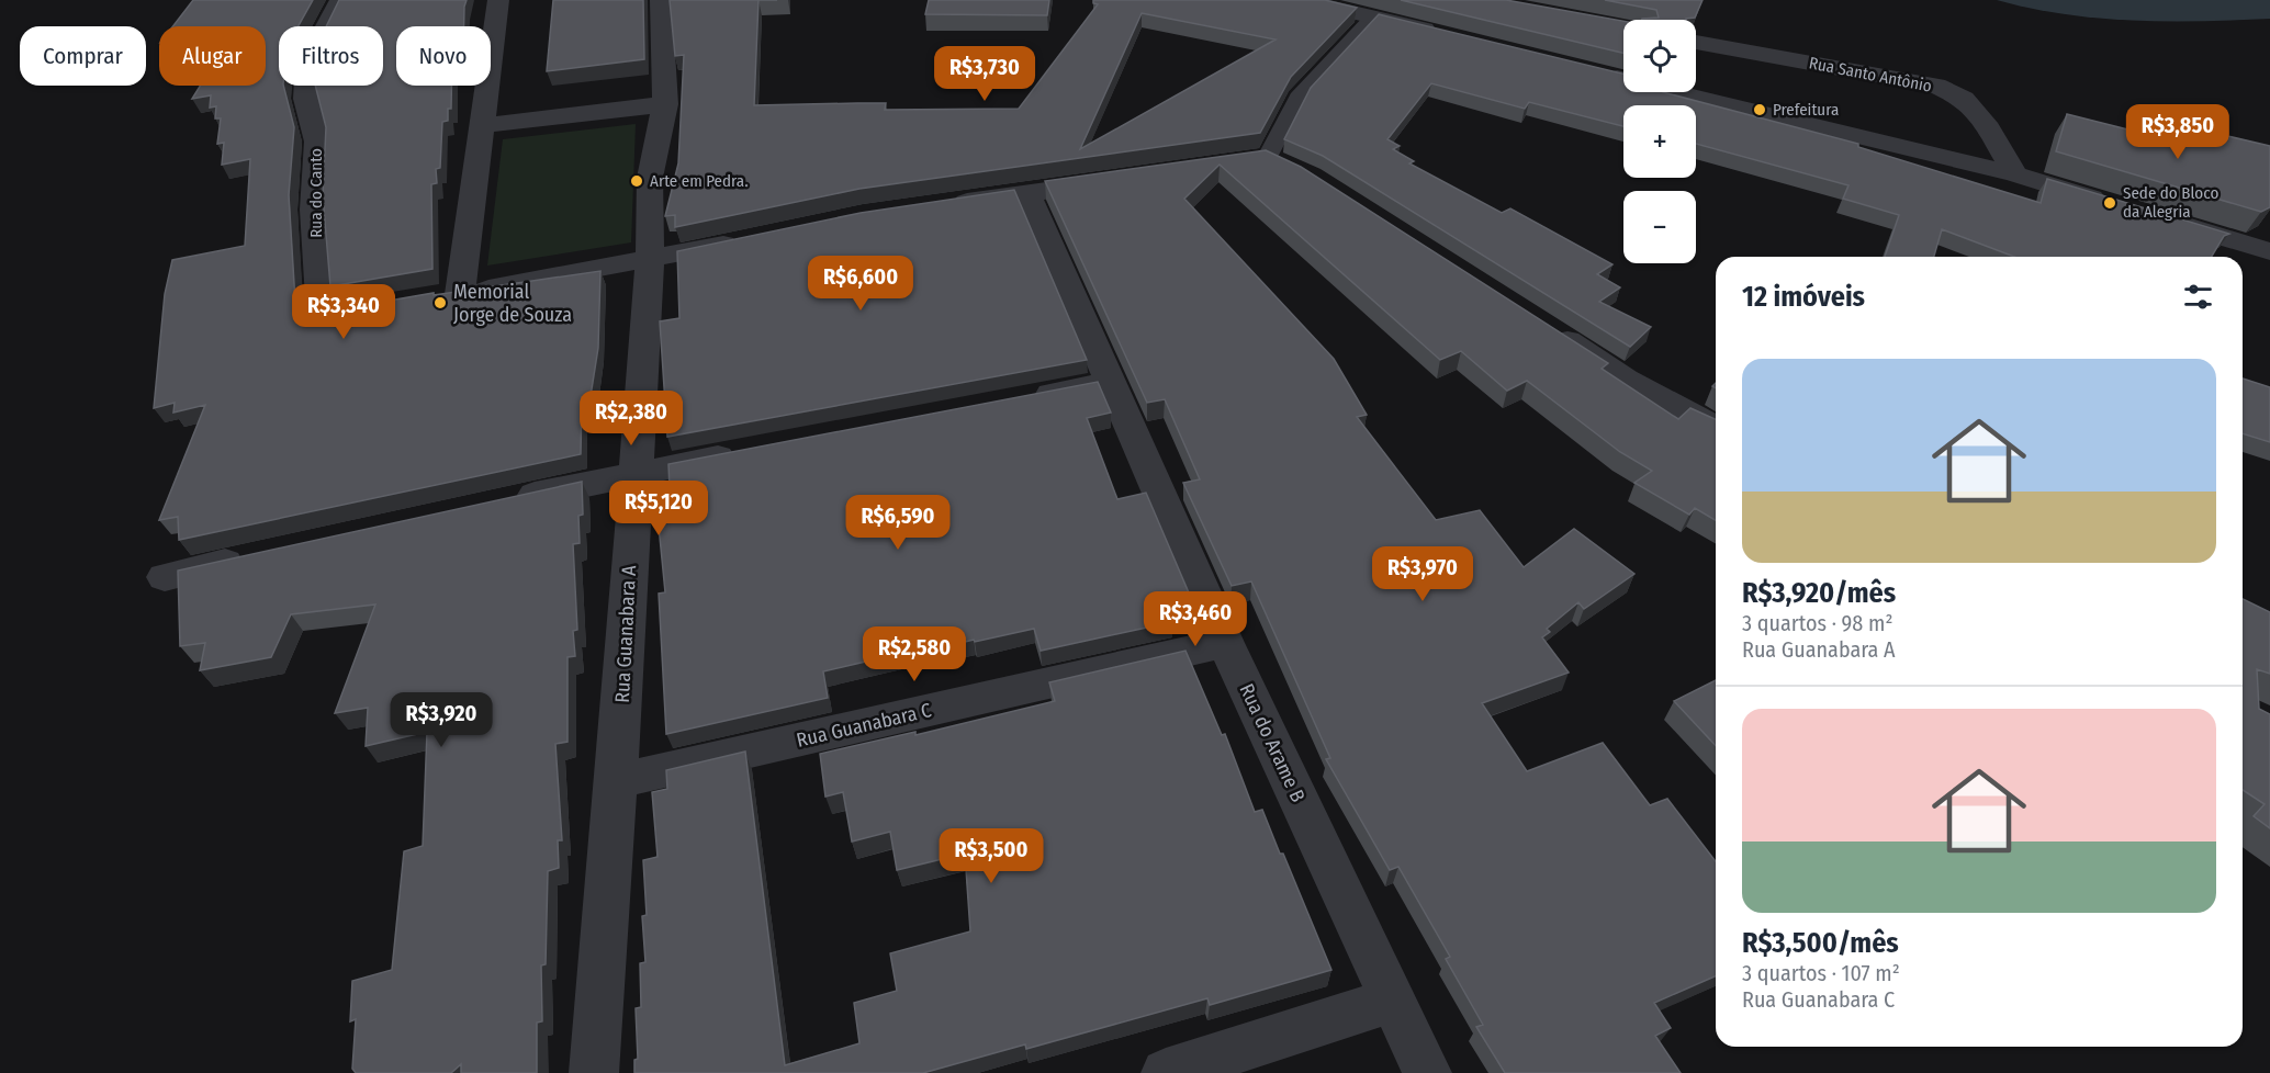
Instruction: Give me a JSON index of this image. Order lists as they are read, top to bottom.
{
  "streets": {
    "street": [
      "Rua Santo Antônio",
      "Rua do Canto",
      "Rua Guanabara A",
      "Rua Guanabara C",
      "Rua do Arame B"
    ]
  },
  "crossings": [
    ["Rua Guanabara A", "Rua Guanabara C"],
    ["Rua Guanabara C", "Rua do Arame B"]
  ],
  "places": [
    "Prefeitura",
    "Arte em Pedra.",
    "Sede do Bloco da Alegria",
    "Memorial Jorge de Souza"
  ],
  "page": {
    "map_buttons": ["+", "−"],
    "chip": [
      "Comprar",
      "Alugar",
      "Filtros",
      "Novo"
    ],
    "price": [
      "R$3,730",
      "R$3,850",
      "R$6,600",
      "R$3,340",
      "R$2,380",
      "R$5,120",
      "R$6,590",
      "R$3,970",
      "R$3,460",
      "R$2,580",
      "R$3,920",
      "R$3,500"
    ],
    "heading": "12 imóveis",
    "list": [
      {
        "name": "R$3,920/mês",
        "note": "3 quartos · 98 m² · Rua Guanabara A"
      },
      {
        "name": "R$3,500/mês",
        "note": "3 quartos · 107 m² · Rua Guanabara C"
      }
    ]
  }
}
